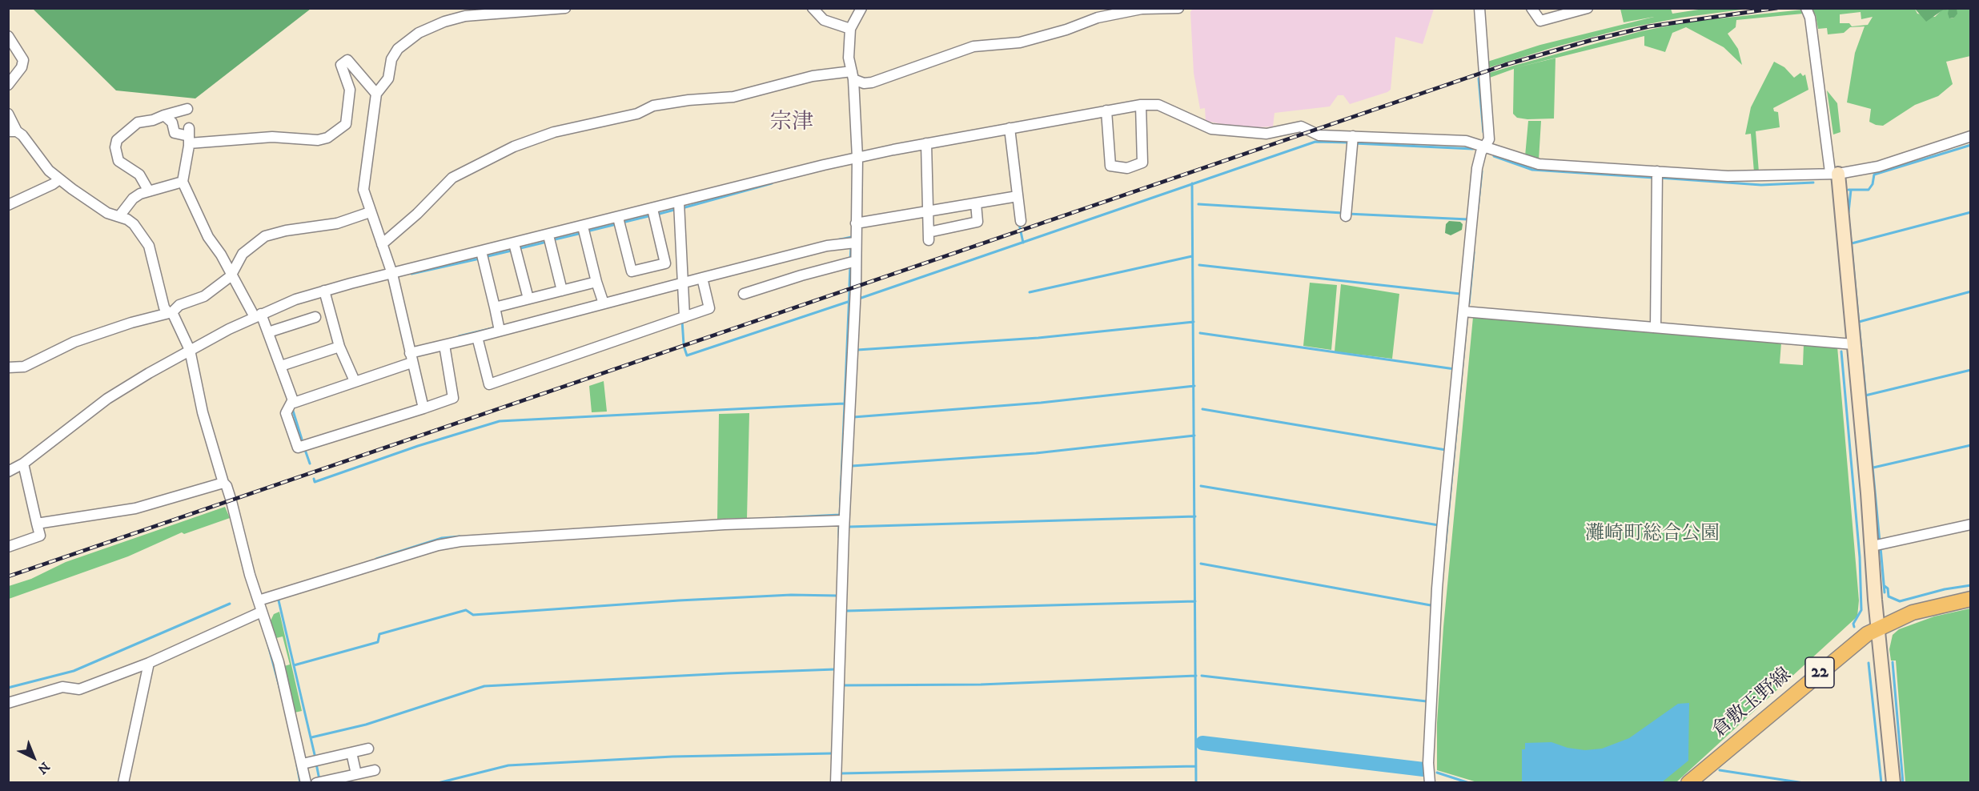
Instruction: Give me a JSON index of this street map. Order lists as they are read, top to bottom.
{
  "streets": {
    "main road": ["22", "倉敷玉野線"]
  },
  "districts": ["宗津"],
  "parks": ["灘崎町総合公園"],
  "north": "bottom right"
}
